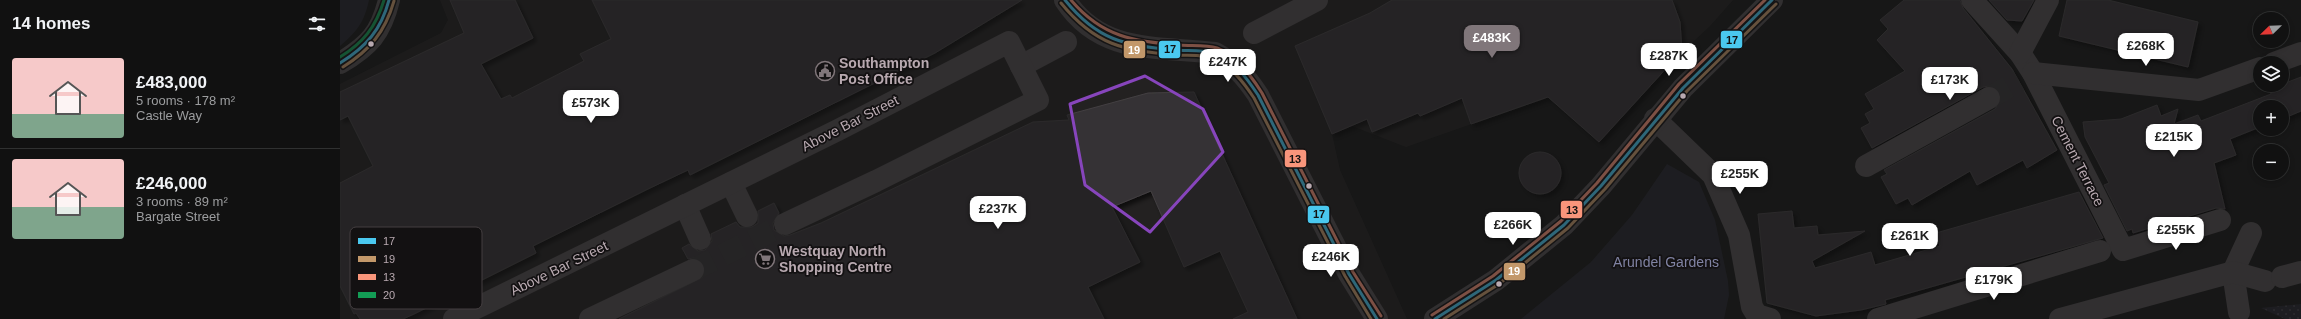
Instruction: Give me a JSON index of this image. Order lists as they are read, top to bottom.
{
  "streets": {
    "street": ["Above Bar Street", "Cement Terrace"]
  },
  "parks": ["Arundel Gardens"],
  "places": {
    "public building": ["Southampton Post Office"],
    "supermarket": ["Westquay North Shopping Centre"]
  },
  "lines": [
    "transit line 17",
    "transit line 13",
    "transit line 20",
    "transit line 19"
  ],
  "legend": [
    "17",
    "19",
    "13",
    "20"
  ],
  "north": "bottom left",
  "page": {
    "heading": "14 homes",
    "map_buttons": ["+", "−"],
    "price": [
      "£483K",
      "£268K",
      "£287K",
      "£247K",
      "£173K",
      "£573K",
      "£215K",
      "£255K",
      "£237K",
      "£266K",
      "£255K",
      "£261K",
      "£246K",
      "£179K"
    ],
    "list": [
      {
        "name": "£483,000",
        "note": "5 rooms · 178 m² · Castle Way"
      },
      {
        "name": "£246,000",
        "note": "3 rooms · 89 m² · Bargate Street"
      }
    ]
  }
}
